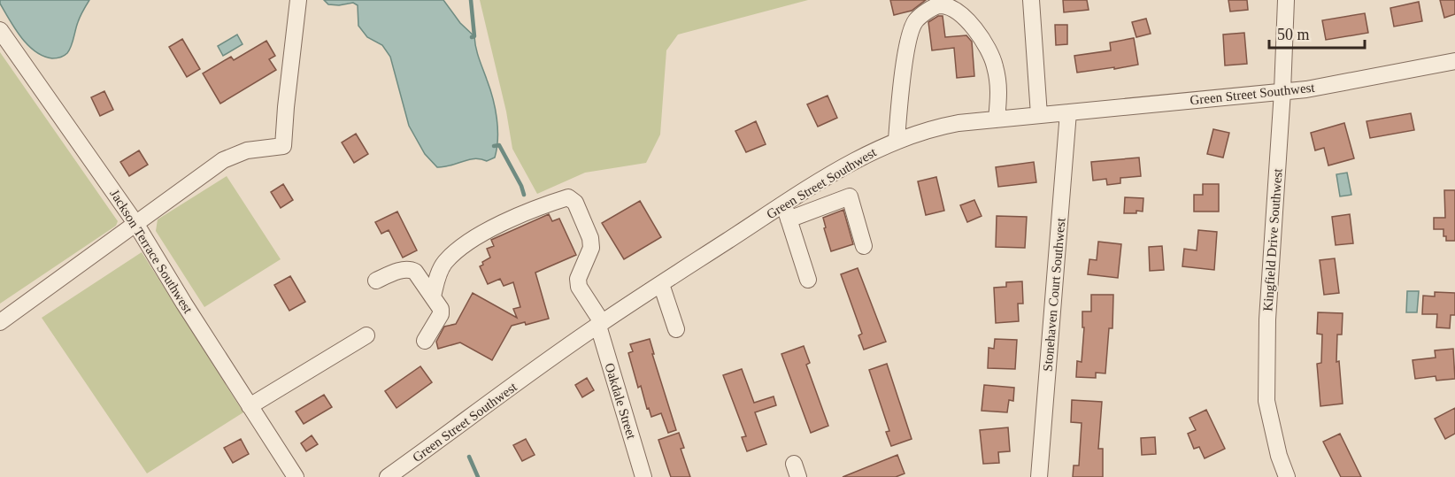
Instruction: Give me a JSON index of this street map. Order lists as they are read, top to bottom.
{
  "streets": {
    "street": [
      "Green Street Southwest",
      "Kingfield Drive Southwest",
      "Jackson Terrace Southwest",
      "Stonehaven Court Southwest",
      "Oakdale Street"
    ]
  },
  "crossings": [
    ["Green Street Southwest", "Kingfield Drive Southwest"],
    ["Green Street Southwest", "Stonehaven Court Southwest"],
    ["Green Street Southwest", "Oakdale Street"]
  ],
  "scale_bar": "50 m"
}
